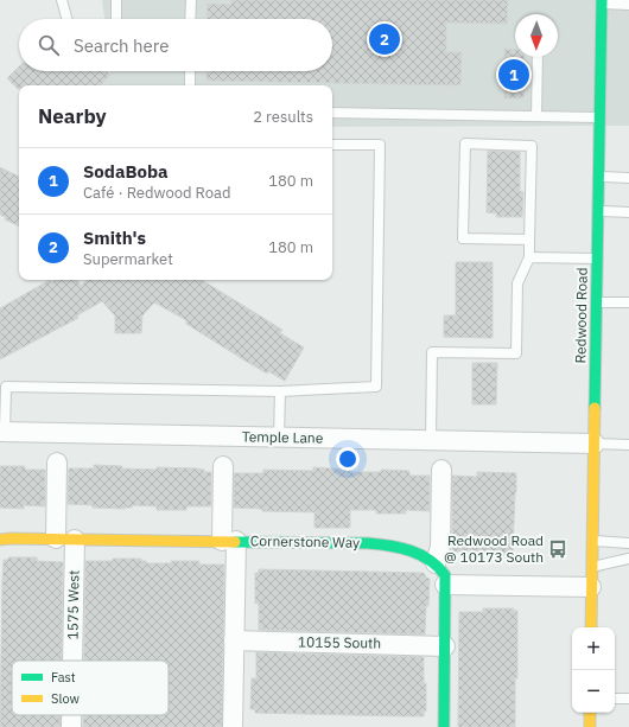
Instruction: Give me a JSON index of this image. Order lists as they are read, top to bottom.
{
  "streets": {
    "main road": ["Redwood Road", "Cornerstone Way"],
    "street": ["Temple Lane", "1575 West", "10155 South"]
  },
  "crossings": [
    ["Redwood Road", "Temple Lane"],
    ["Cornerstone Way", "1575 West"]
  ],
  "places": {
    "bus stop": ["Redwood Road @ 10173 South"]
  },
  "legend": ["Fast", "Slow"],
  "north": "bottom",
  "page": {
    "search": "Search here",
    "pins": ["2", "1"],
    "heading": ["Nearby", "2 results"],
    "list": [
      {
        "mark": "1",
        "name": "SodaBoba",
        "note": "Café · Redwood Road",
        "value": "180 m"
      },
      {
        "mark": "2",
        "name": "Smith's",
        "note": "Supermarket",
        "value": "180 m"
      }
    ],
    "map_buttons": ["+", "−"]
  }
}
